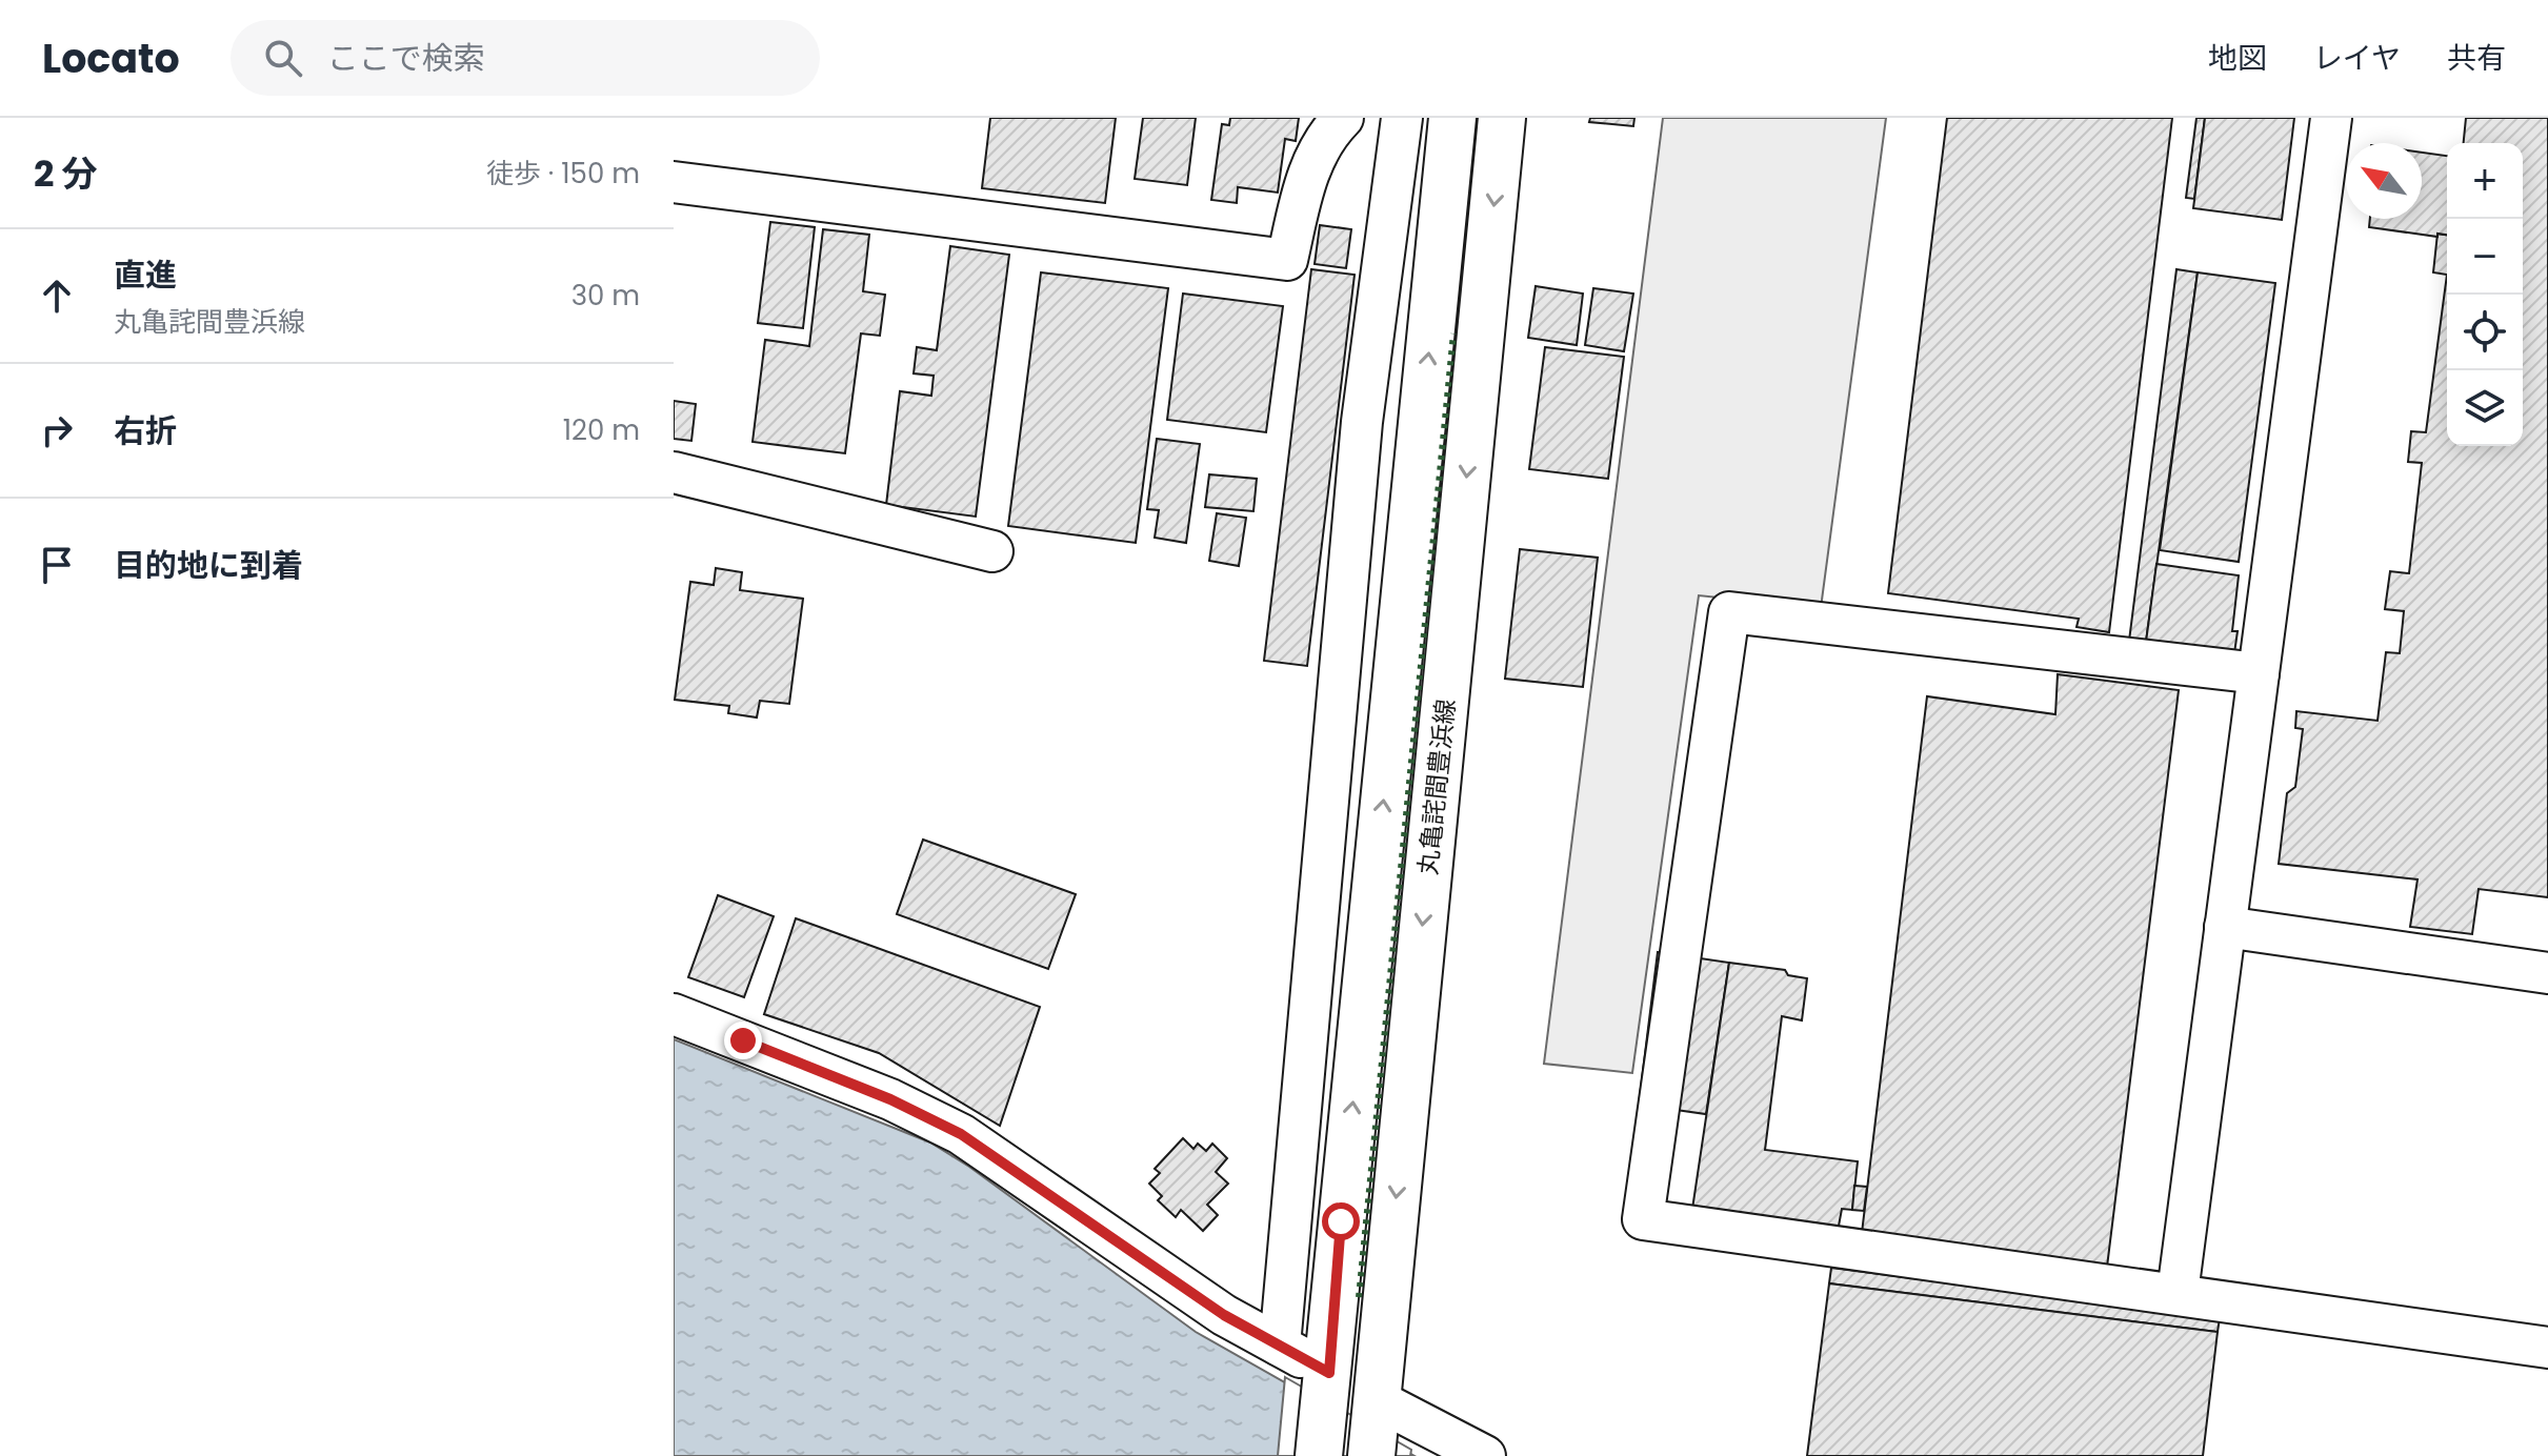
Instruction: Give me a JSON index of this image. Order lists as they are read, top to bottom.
{
  "streets": {
    "main road": ["丸亀詫間豊浜線"]
  },
  "north": "top left",
  "page": {
    "header": "Locato",
    "search": "ここで検索",
    "nav": ["地図", "レイヤ", "共有"],
    "heading": ["2 分", "徒歩 · 150 m"],
    "map_buttons": ["+", "−"],
    "list": [
      ["直進", "丸亀詫間豊浜線", "30 m"],
      ["右折", "120 m"],
      "目的地に到着"
    ]
  }
}
